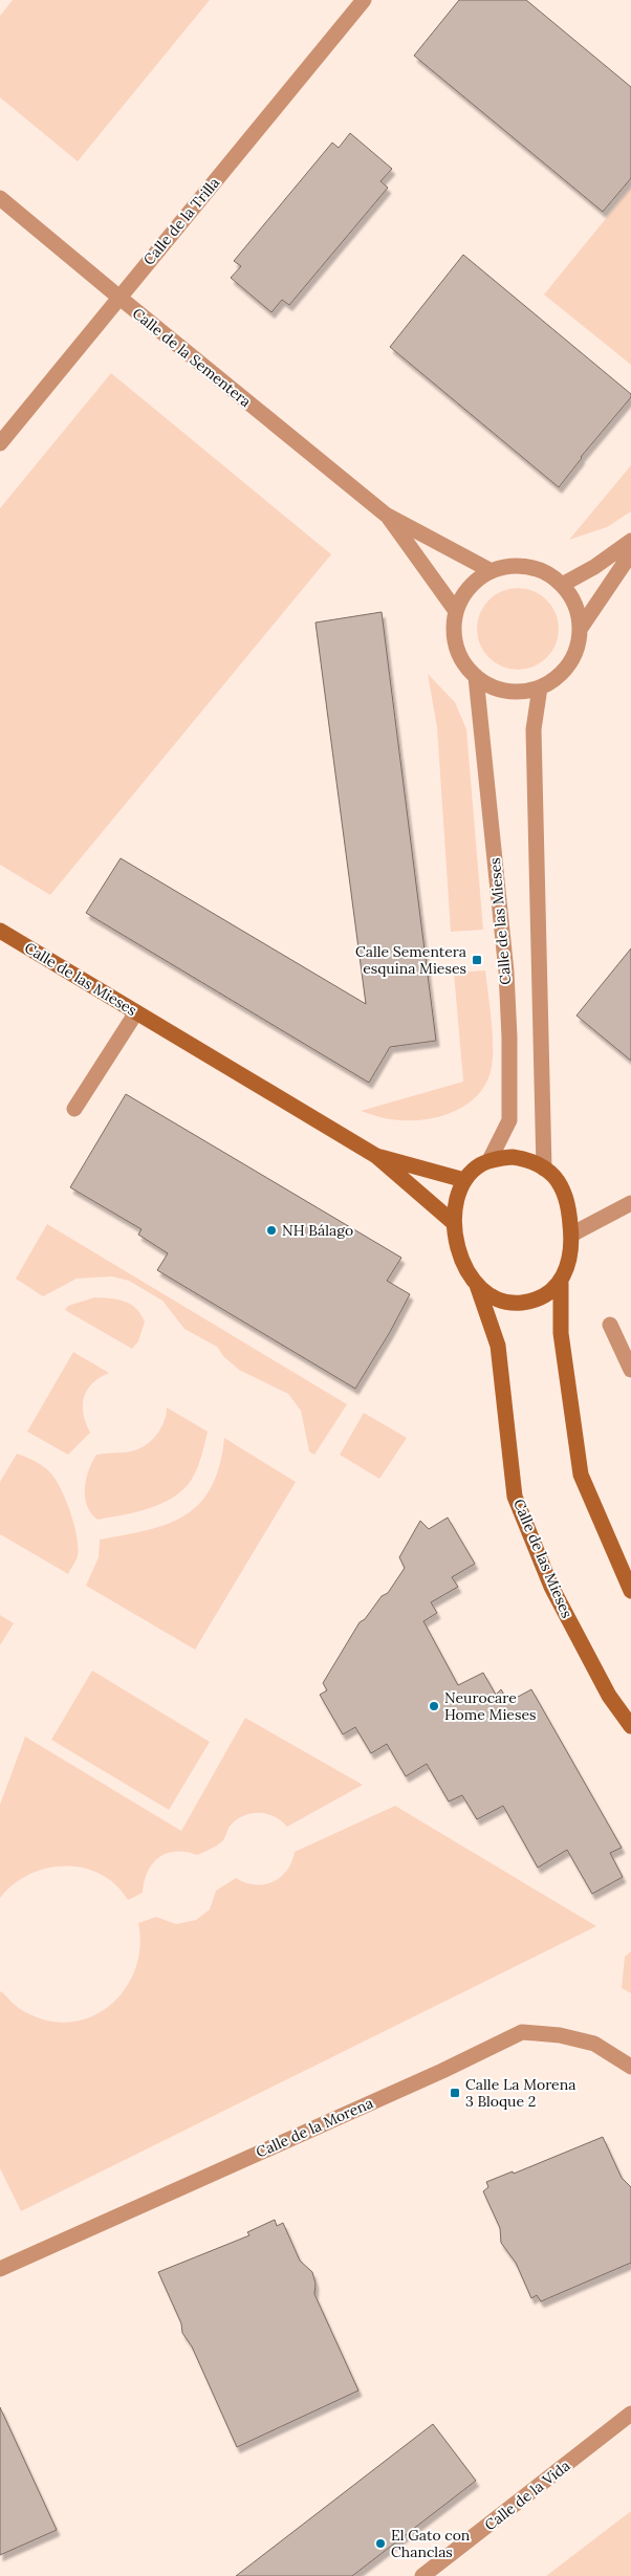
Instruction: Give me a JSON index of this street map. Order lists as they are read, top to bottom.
{
  "streets": {
    "main road": ["Calle de las Mieses"],
    "street": [
      "Calle de la Trilla",
      "Calle de la Sementera",
      "Calle de la Morena",
      "Calle de la Vida"
    ]
  },
  "crossings": [
    ["Calle de la Trilla", "Calle de la Sementera"],
    ["Calle de la Sementera", "Calle de las Mieses"]
  ],
  "places": {
    "transit": ["Calle Sementera esquina Mieses", "Calle La Morena 3 Bloque 2"],
    "other": ["NH Bálago", "Neurocare Home Mieses", "El Gato con Chanclas"]
  }
}
